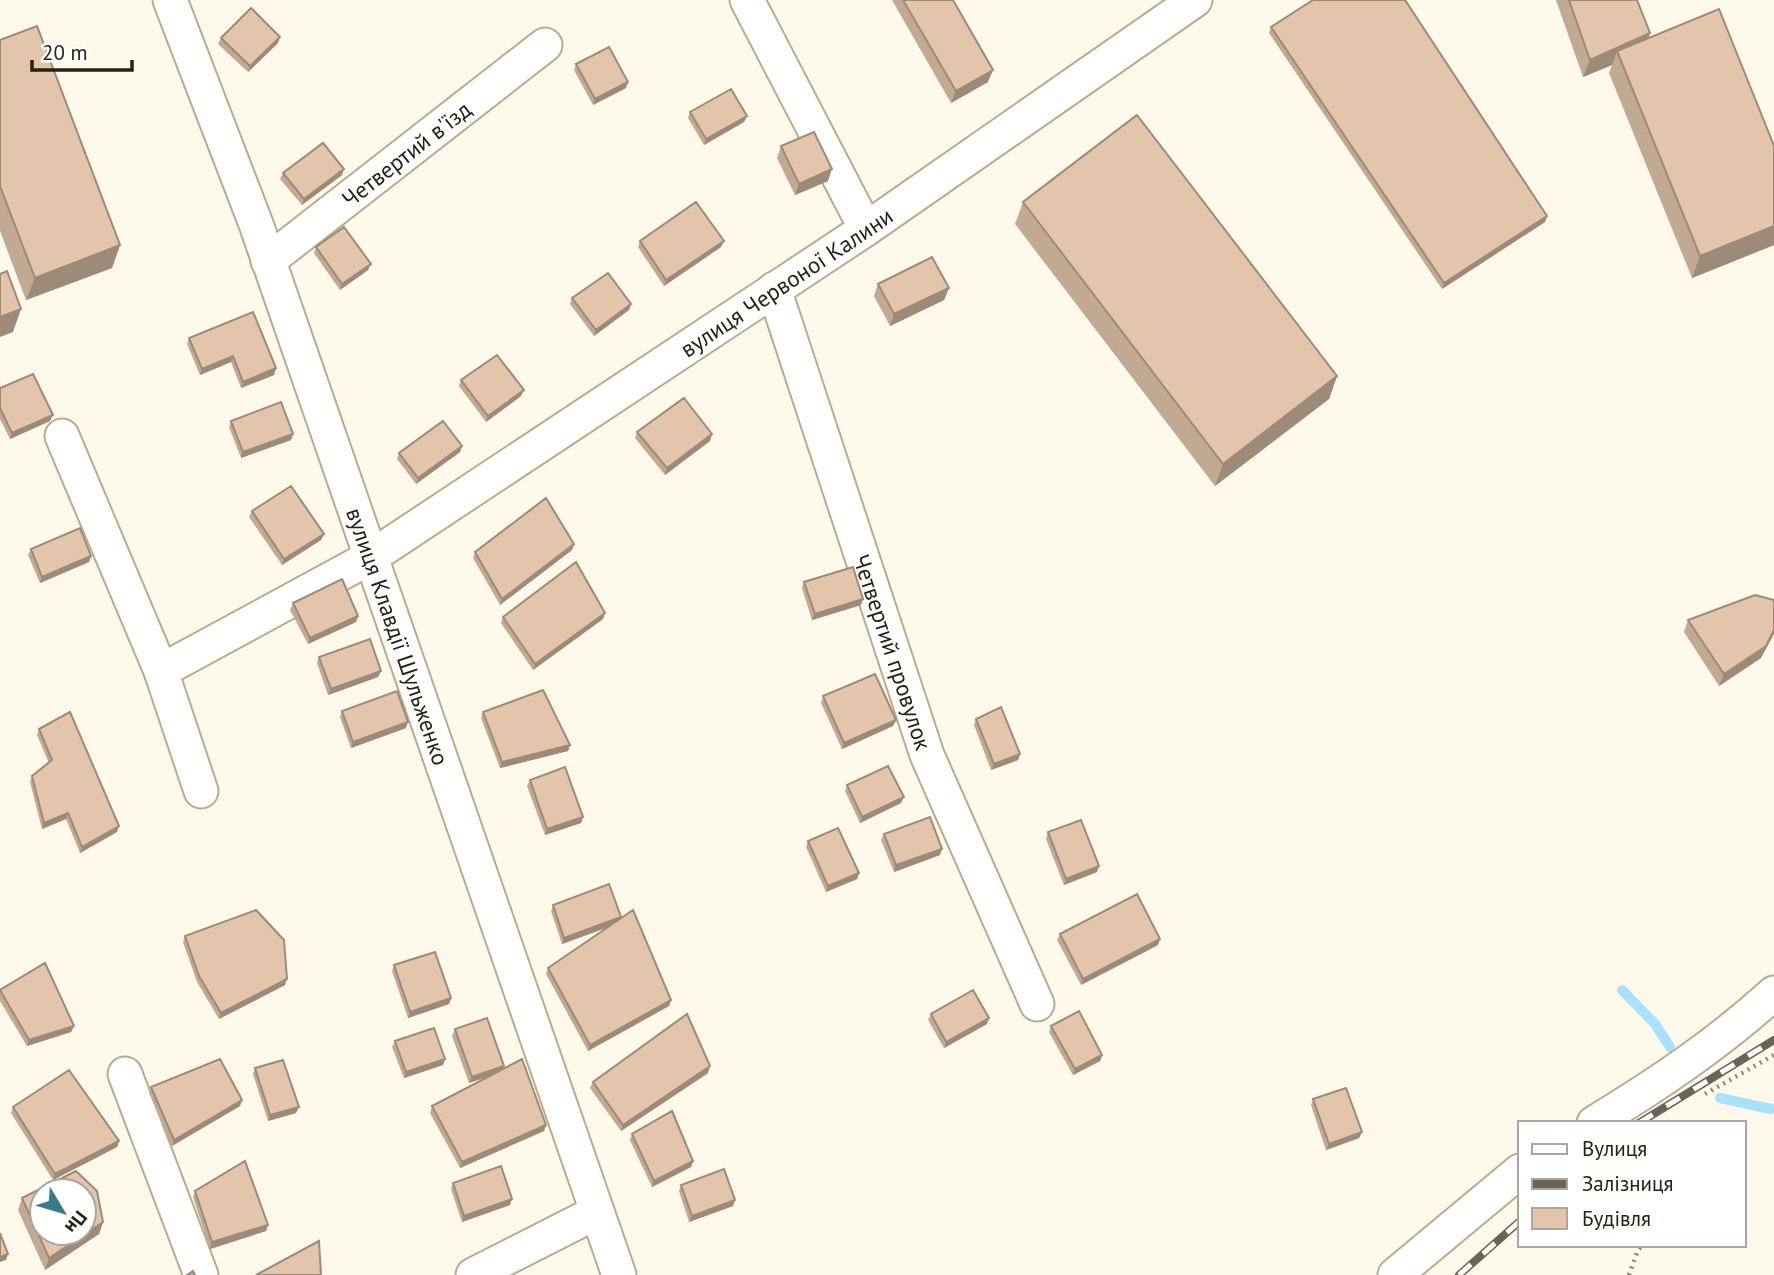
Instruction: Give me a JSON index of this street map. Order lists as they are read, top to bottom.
{
  "streets": {
    "street": [
      "Четвертий в'їзд",
      "вулиця Червоної Калини",
      "вулиця Клавдії Шульженко",
      "Четвертий провулок"
    ]
  },
  "crossings": [
    ["Четвертий в'їзд", "вулиця Клавдії Шульженко"],
    ["вулиця Червоної Калини", "вулиця Клавдії Шульженко"],
    ["вулиця Червоної Калини", "Четвертий провулок"]
  ],
  "legend": ["Вулиця", "Залізниця", "Будівля"],
  "scale_bar": "20 m",
  "north": "bottom right"
}
